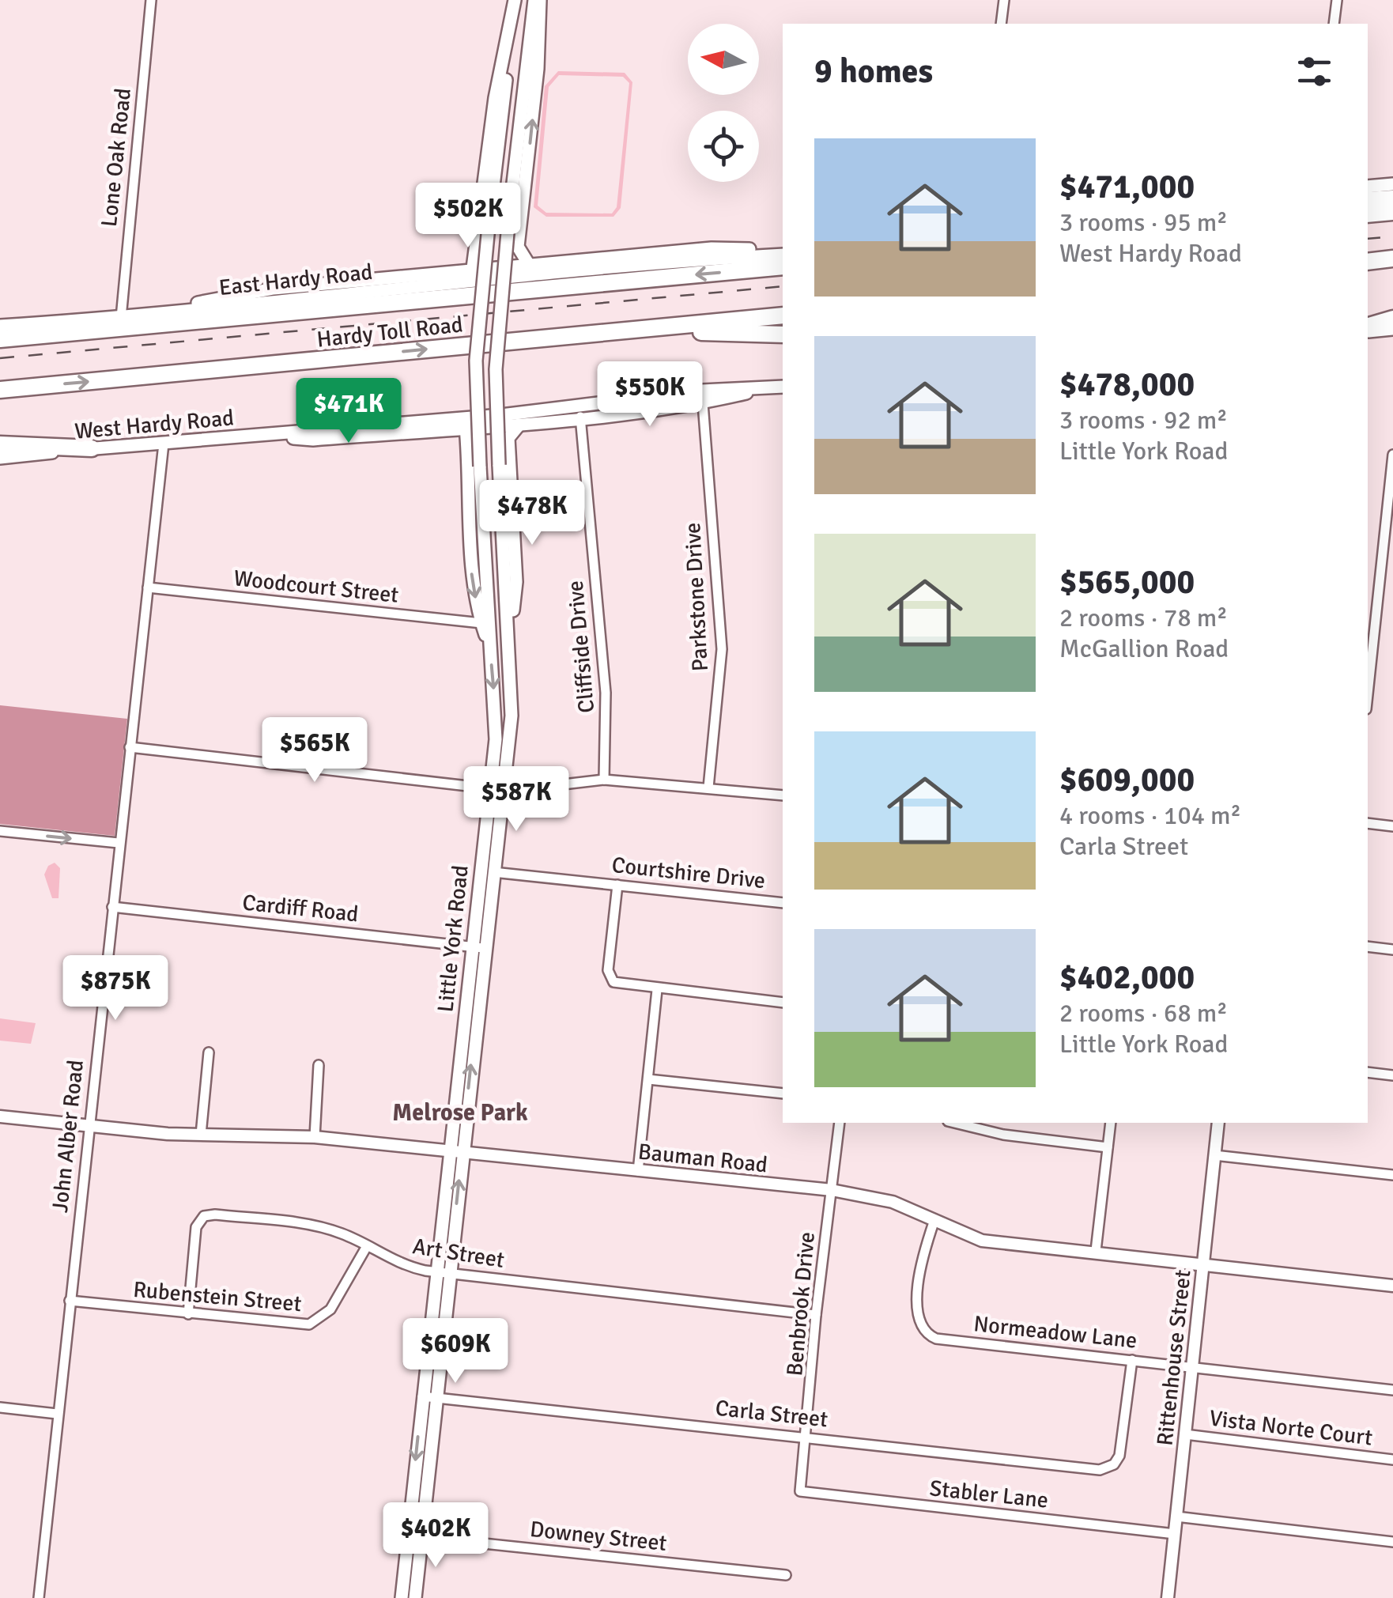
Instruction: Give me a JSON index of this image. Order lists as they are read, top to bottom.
{
  "streets": {
    "highway": ["Hardy Toll Road"],
    "main road": ["East Hardy Road", "West Hardy Road", "Little York Road"],
    "street": [
      "Lone Oak Road",
      "Woodcourt Street",
      "Parkstone Drive",
      "Cliffside Drive",
      "Courtshire Drive",
      "Cardiff Road",
      "John Alber Road",
      "Bauman Road",
      "Art Street",
      "Rubenstein Street",
      "Benbrook Drive",
      "Normeadow Lane",
      "Rittenhouse Street",
      "Carla Street",
      "Vista Norte Court",
      "Stabler Lane",
      "Downey Street"
    ]
  },
  "crossings": [
    ["Lone Oak Road", "East Hardy Road"],
    ["East Hardy Road", "Little York Road"],
    ["West Hardy Road", "Little York Road"],
    ["West Hardy Road", "John Alber Road"],
    ["Woodcourt Street", "John Alber Road"],
    ["Courtshire Drive", "Little York Road"],
    ["Cardiff Road", "Little York Road"],
    ["Cardiff Road", "John Alber Road"],
    ["Little York Road", "Bauman Road"],
    ["Little York Road", "Art Street"],
    ["Little York Road", "Carla Street"],
    ["Little York Road", "Downey Street"],
    ["John Alber Road", "Bauman Road"],
    ["John Alber Road", "Rubenstein Street"],
    ["Bauman Road", "Benbrook Drive"],
    ["Bauman Road", "Normeadow Lane"],
    ["Bauman Road", "Rittenhouse Street"],
    ["Art Street", "Rubenstein Street"],
    ["Art Street", "Benbrook Drive"],
    ["Benbrook Drive", "Carla Street"],
    ["Benbrook Drive", "Stabler Lane"],
    ["Normeadow Lane", "Rittenhouse Street"],
    ["Normeadow Lane", "Carla Street"],
    ["Rittenhouse Street", "Vista Norte Court"],
    ["Rittenhouse Street", "Stabler Lane"]
  ],
  "districts": ["Melrose Park"],
  "north": "left",
  "page": {
    "heading": "9 homes",
    "list": [
      {
        "name": "$471,000",
        "note": "3 rooms · 95 m² · West Hardy Road"
      },
      {
        "name": "$478,000",
        "note": "3 rooms · 92 m² · Little York Road"
      },
      {
        "name": "$565,000",
        "note": "2 rooms · 78 m² · McGallion Road"
      },
      {
        "name": "$609,000",
        "note": "4 rooms · 104 m² · Carla Street"
      },
      {
        "name": "$402,000",
        "note": "2 rooms · 68 m² · Little York Road"
      }
    ],
    "price": [
      "$502K",
      "$550K",
      "$471K",
      "$478K",
      "$565K",
      "$587K",
      "$875K",
      "$609K",
      "$402K"
    ]
  }
}
